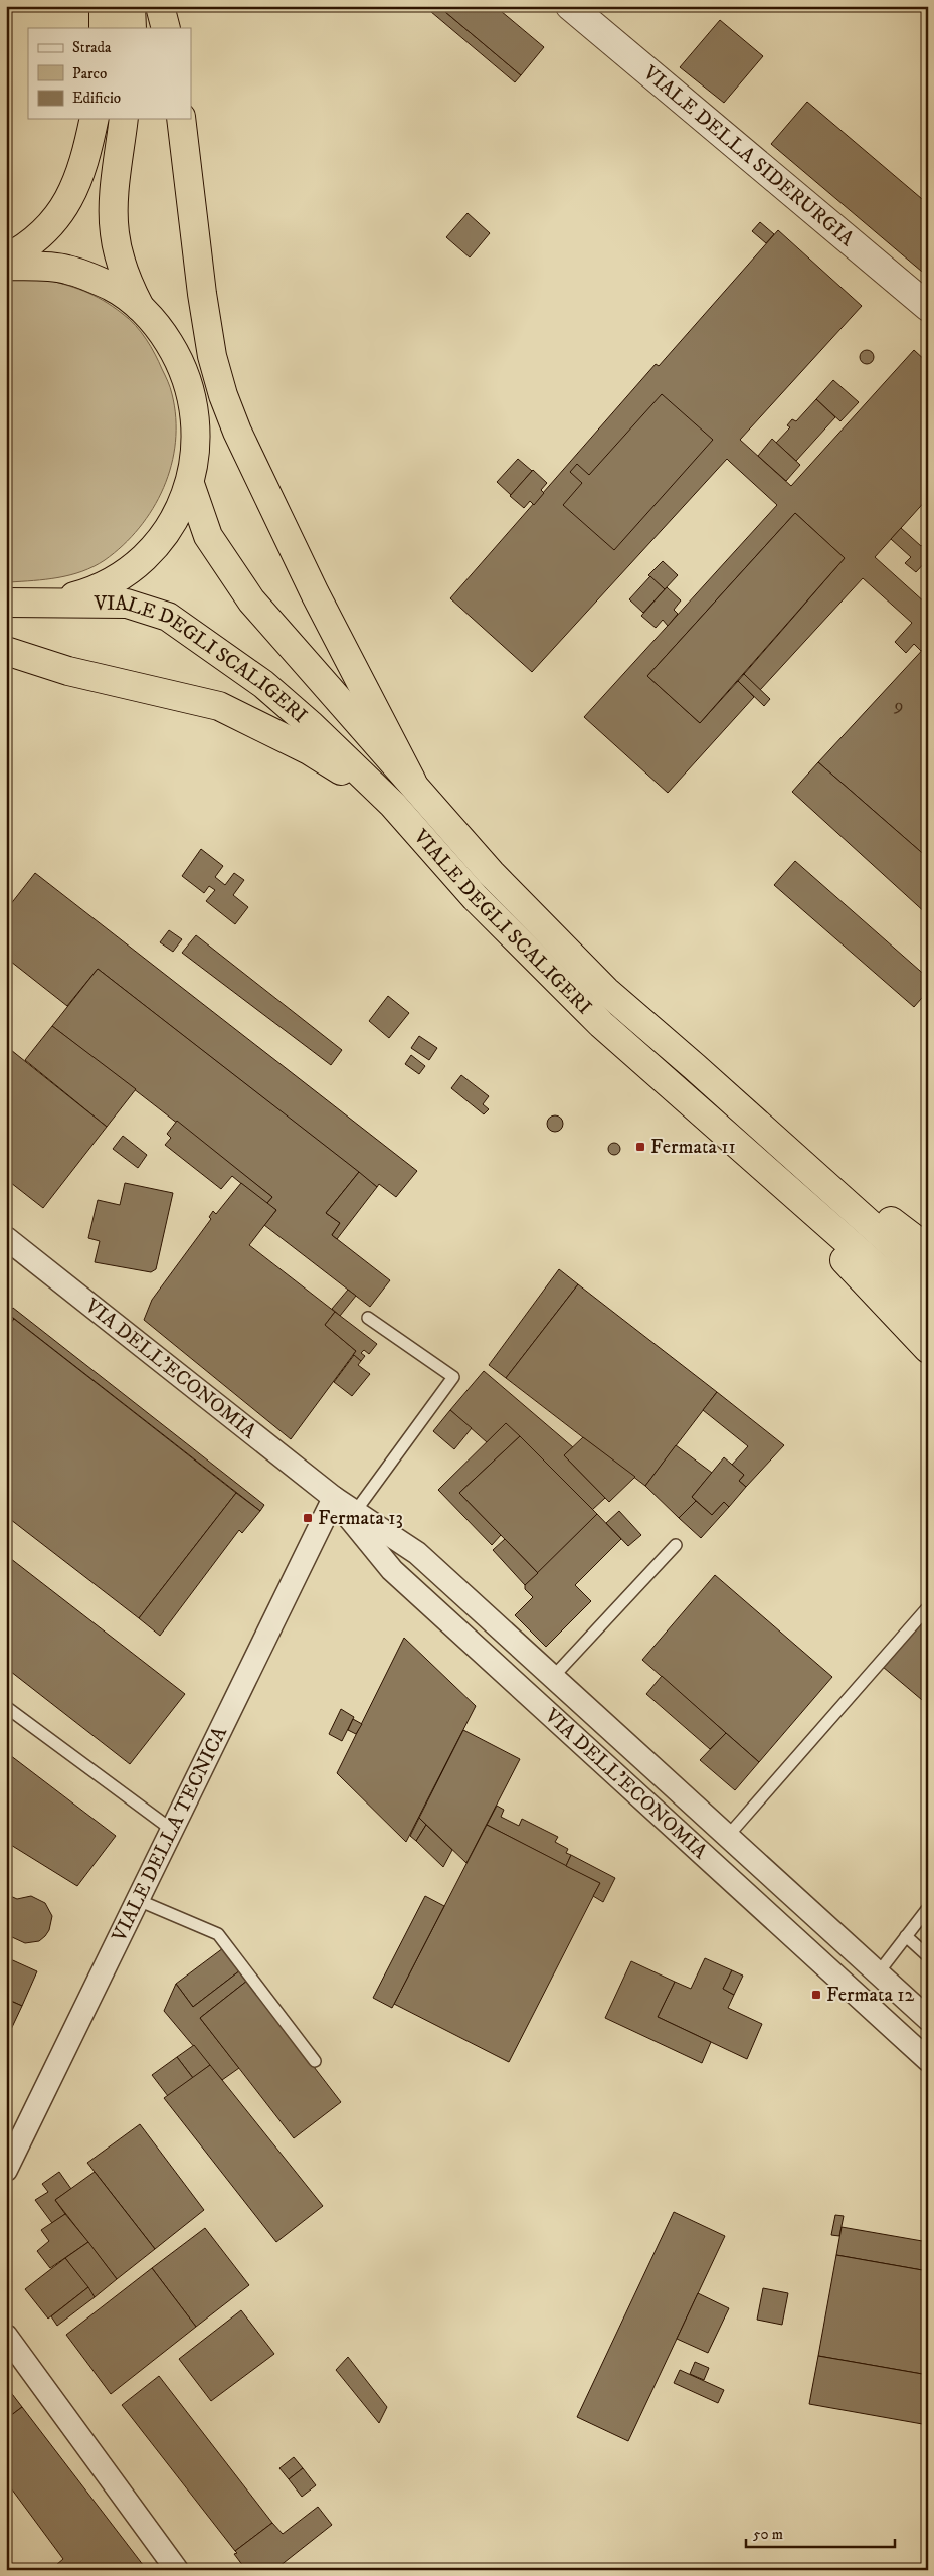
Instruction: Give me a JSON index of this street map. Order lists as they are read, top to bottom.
{
  "streets": {
    "highway": ["VIALE DEGLI SCALIGERI"],
    "street": ["VIALE DELLA SIDERURGIA", "VIA DELL'ECONOMIA", "VIALE DELLA TECNICA"]
  },
  "crossings": [
    ["VIA DELL'ECONOMIA", "VIALE DELLA TECNICA"]
  ],
  "places": {
    "transit": ["Fermata 11", "Fermata 13", "Fermata 12"]
  },
  "house_numbers": ["9"],
  "legend": ["Strada", "Parco", "Edificio"],
  "scale_bar": "50 m"
}
